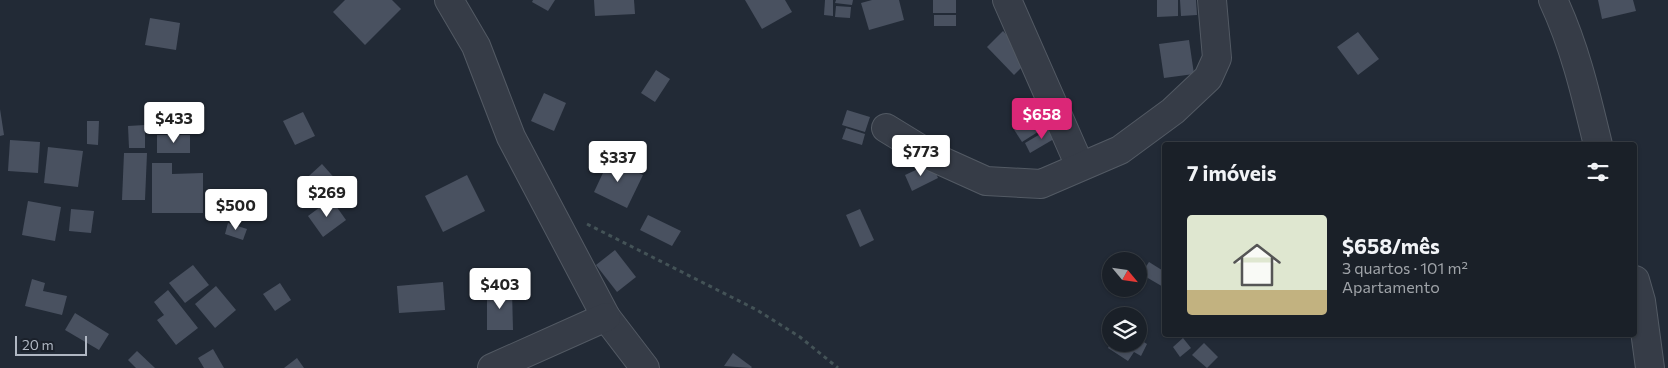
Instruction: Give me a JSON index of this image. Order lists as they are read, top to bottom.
{
  "scale_bar": "20 m",
  "north": "bottom right",
  "page": {
    "price": [
      "$658",
      "$433",
      "$773",
      "$337",
      "$269",
      "$500",
      "$403"
    ],
    "heading": "7 imóveis",
    "list": [
      {
        "name": "$658/mês",
        "note": "3 quartos · 101 m² · Apartamento"
      }
    ],
    "scale": "20 m"
  }
}
